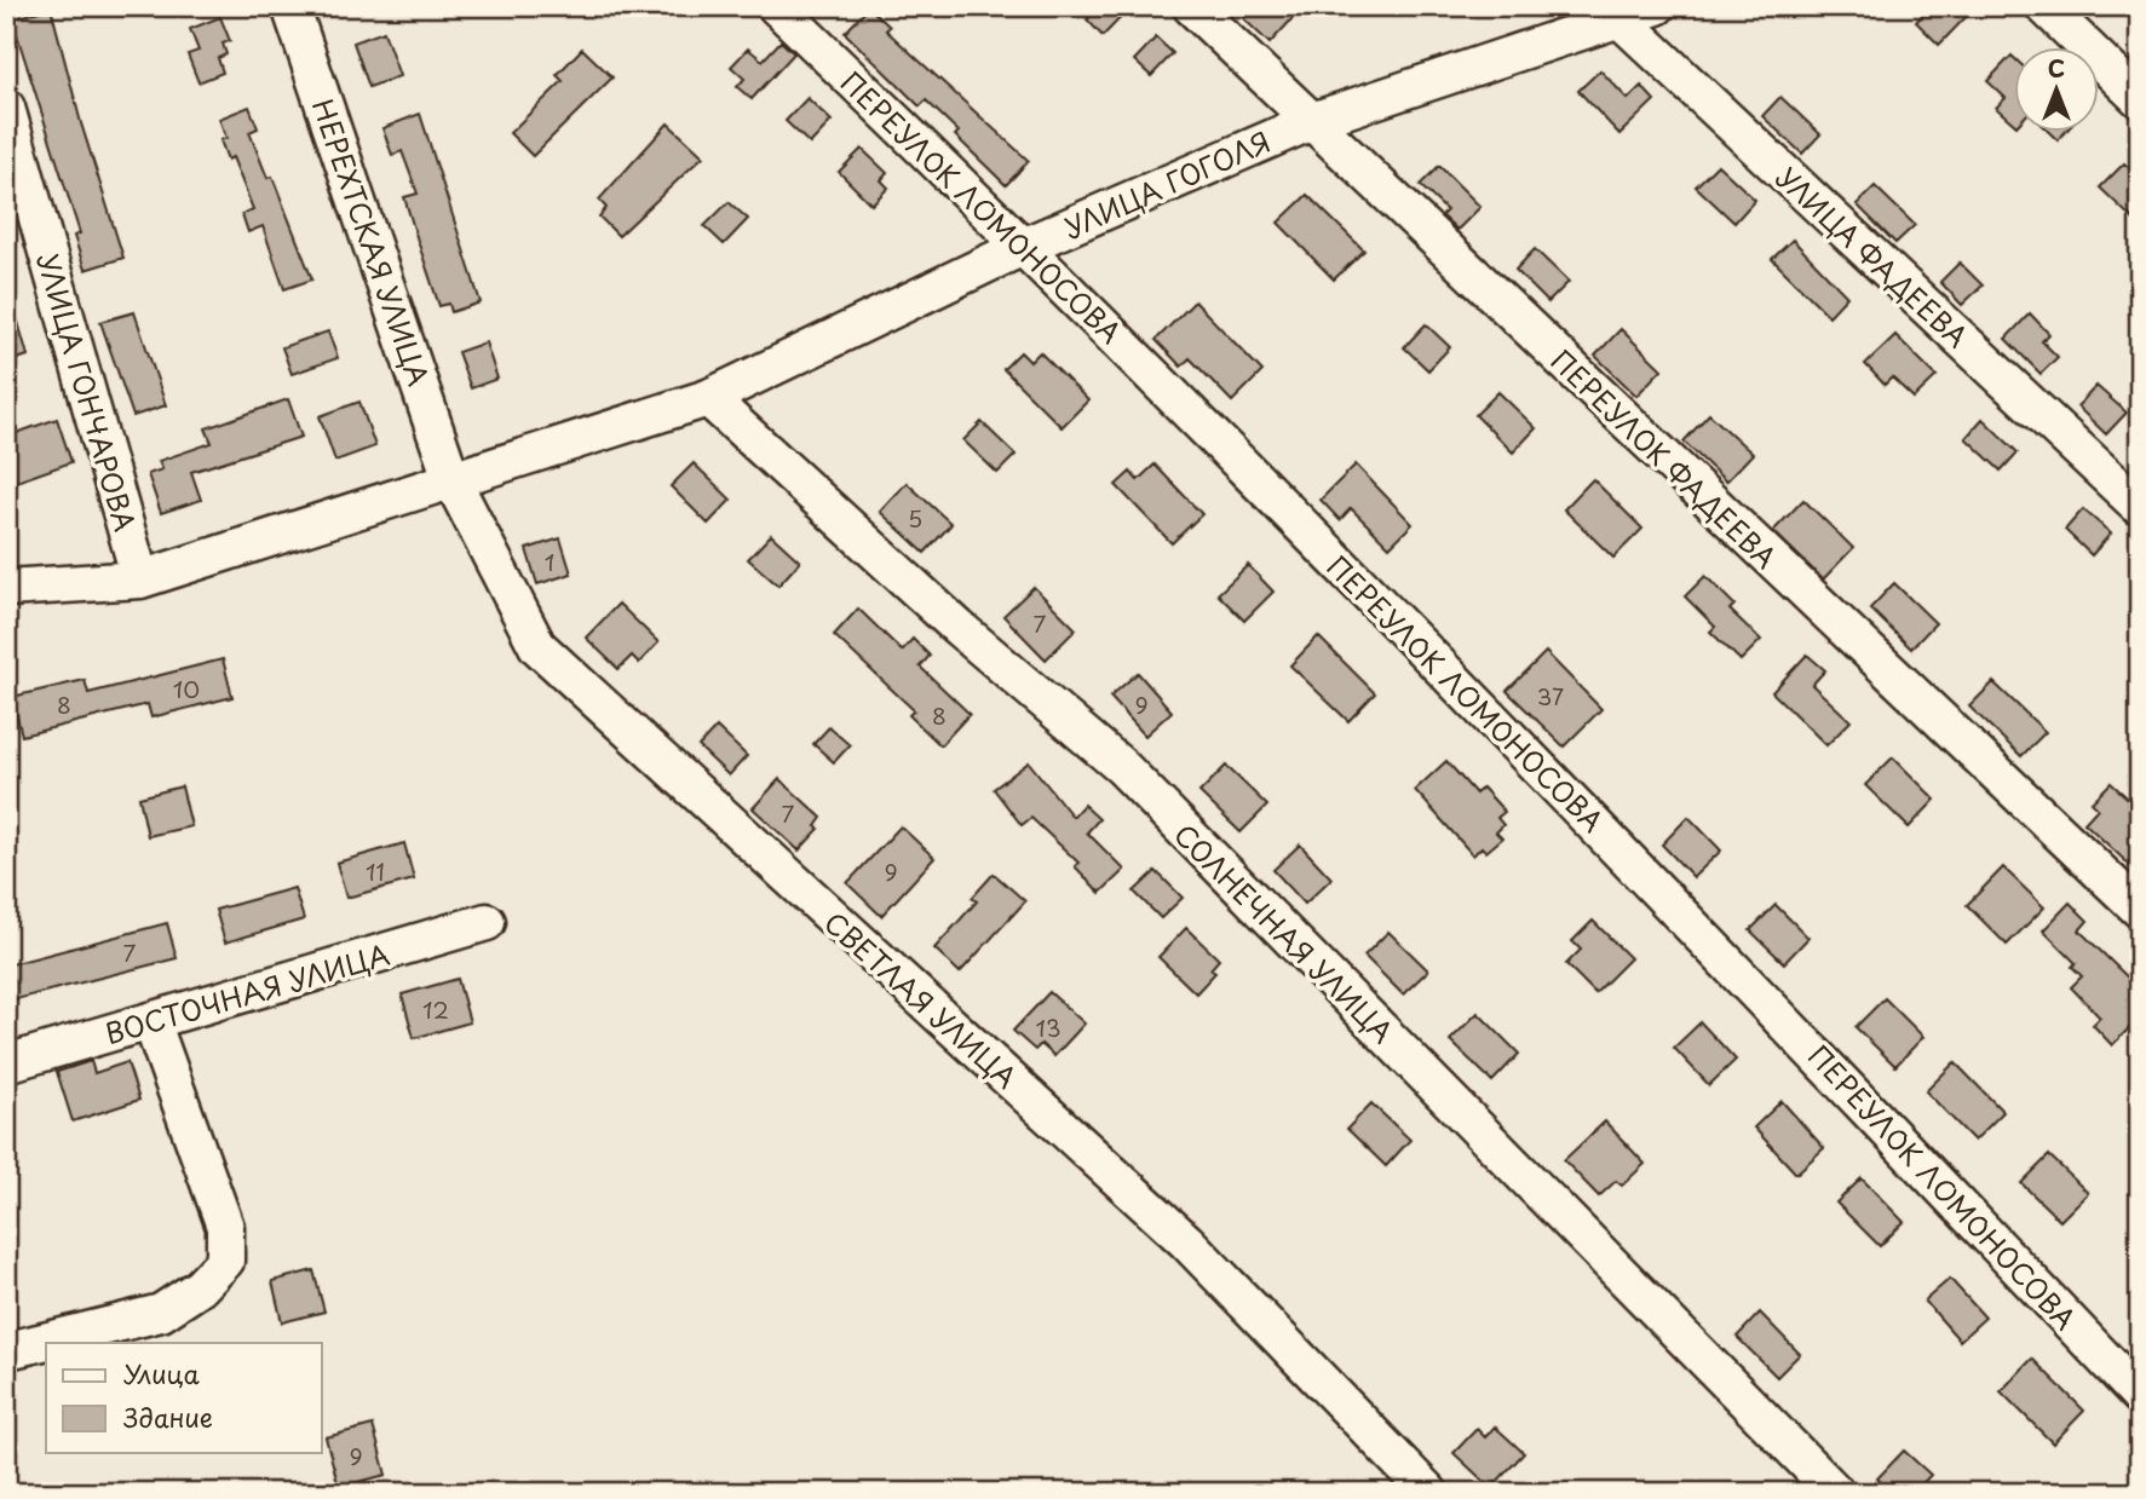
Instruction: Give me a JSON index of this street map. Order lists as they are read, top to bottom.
{
  "streets": {
    "street": [
      "УЛИЦА ГОГОЛЯ",
      "ПЕРЕУЛОК ЛОМОНОСОВА",
      "НЕРЕХТСКАЯ УЛИЦА",
      "УЛИЦА ФАДЕЕВА",
      "УЛИЦА ГОНЧАРОВА",
      "ПЕРЕУЛОК ФАДЕЕВА",
      "СОЛНЕЧНАЯ УЛИЦА",
      "ВОСТОЧНАЯ УЛИЦА",
      "СВЕТЛАЯ УЛИЦА"
    ]
  },
  "crossings": [
    ["УЛИЦА ГОГОЛЯ", "ПЕРЕУЛОК ЛОМОНОСОВА"],
    ["УЛИЦА ГОГОЛЯ", "НЕРЕХТСКАЯ УЛИЦА"],
    ["УЛИЦА ГОГОЛЯ", "УЛИЦА ФАДЕЕВА"],
    ["УЛИЦА ГОГОЛЯ", "УЛИЦА ГОНЧАРОВА"],
    ["УЛИЦА ГОГОЛЯ", "ПЕРЕУЛОК ФАДЕЕВА"],
    ["УЛИЦА ГОГОЛЯ", "СОЛНЕЧНАЯ УЛИЦА"],
    ["УЛИЦА ГОГОЛЯ", "СВЕТЛАЯ УЛИЦА"],
    ["НЕРЕХТСКАЯ УЛИЦА", "СВЕТЛАЯ УЛИЦА"]
  ],
  "house_numbers": [
    "5",
    "1",
    "7",
    "10",
    "37",
    "8",
    "9",
    "8",
    "7",
    "11",
    "9",
    "7",
    "12",
    "13",
    "9"
  ],
  "legend": ["Улица", "Здание"],
  "north": "top"
}
